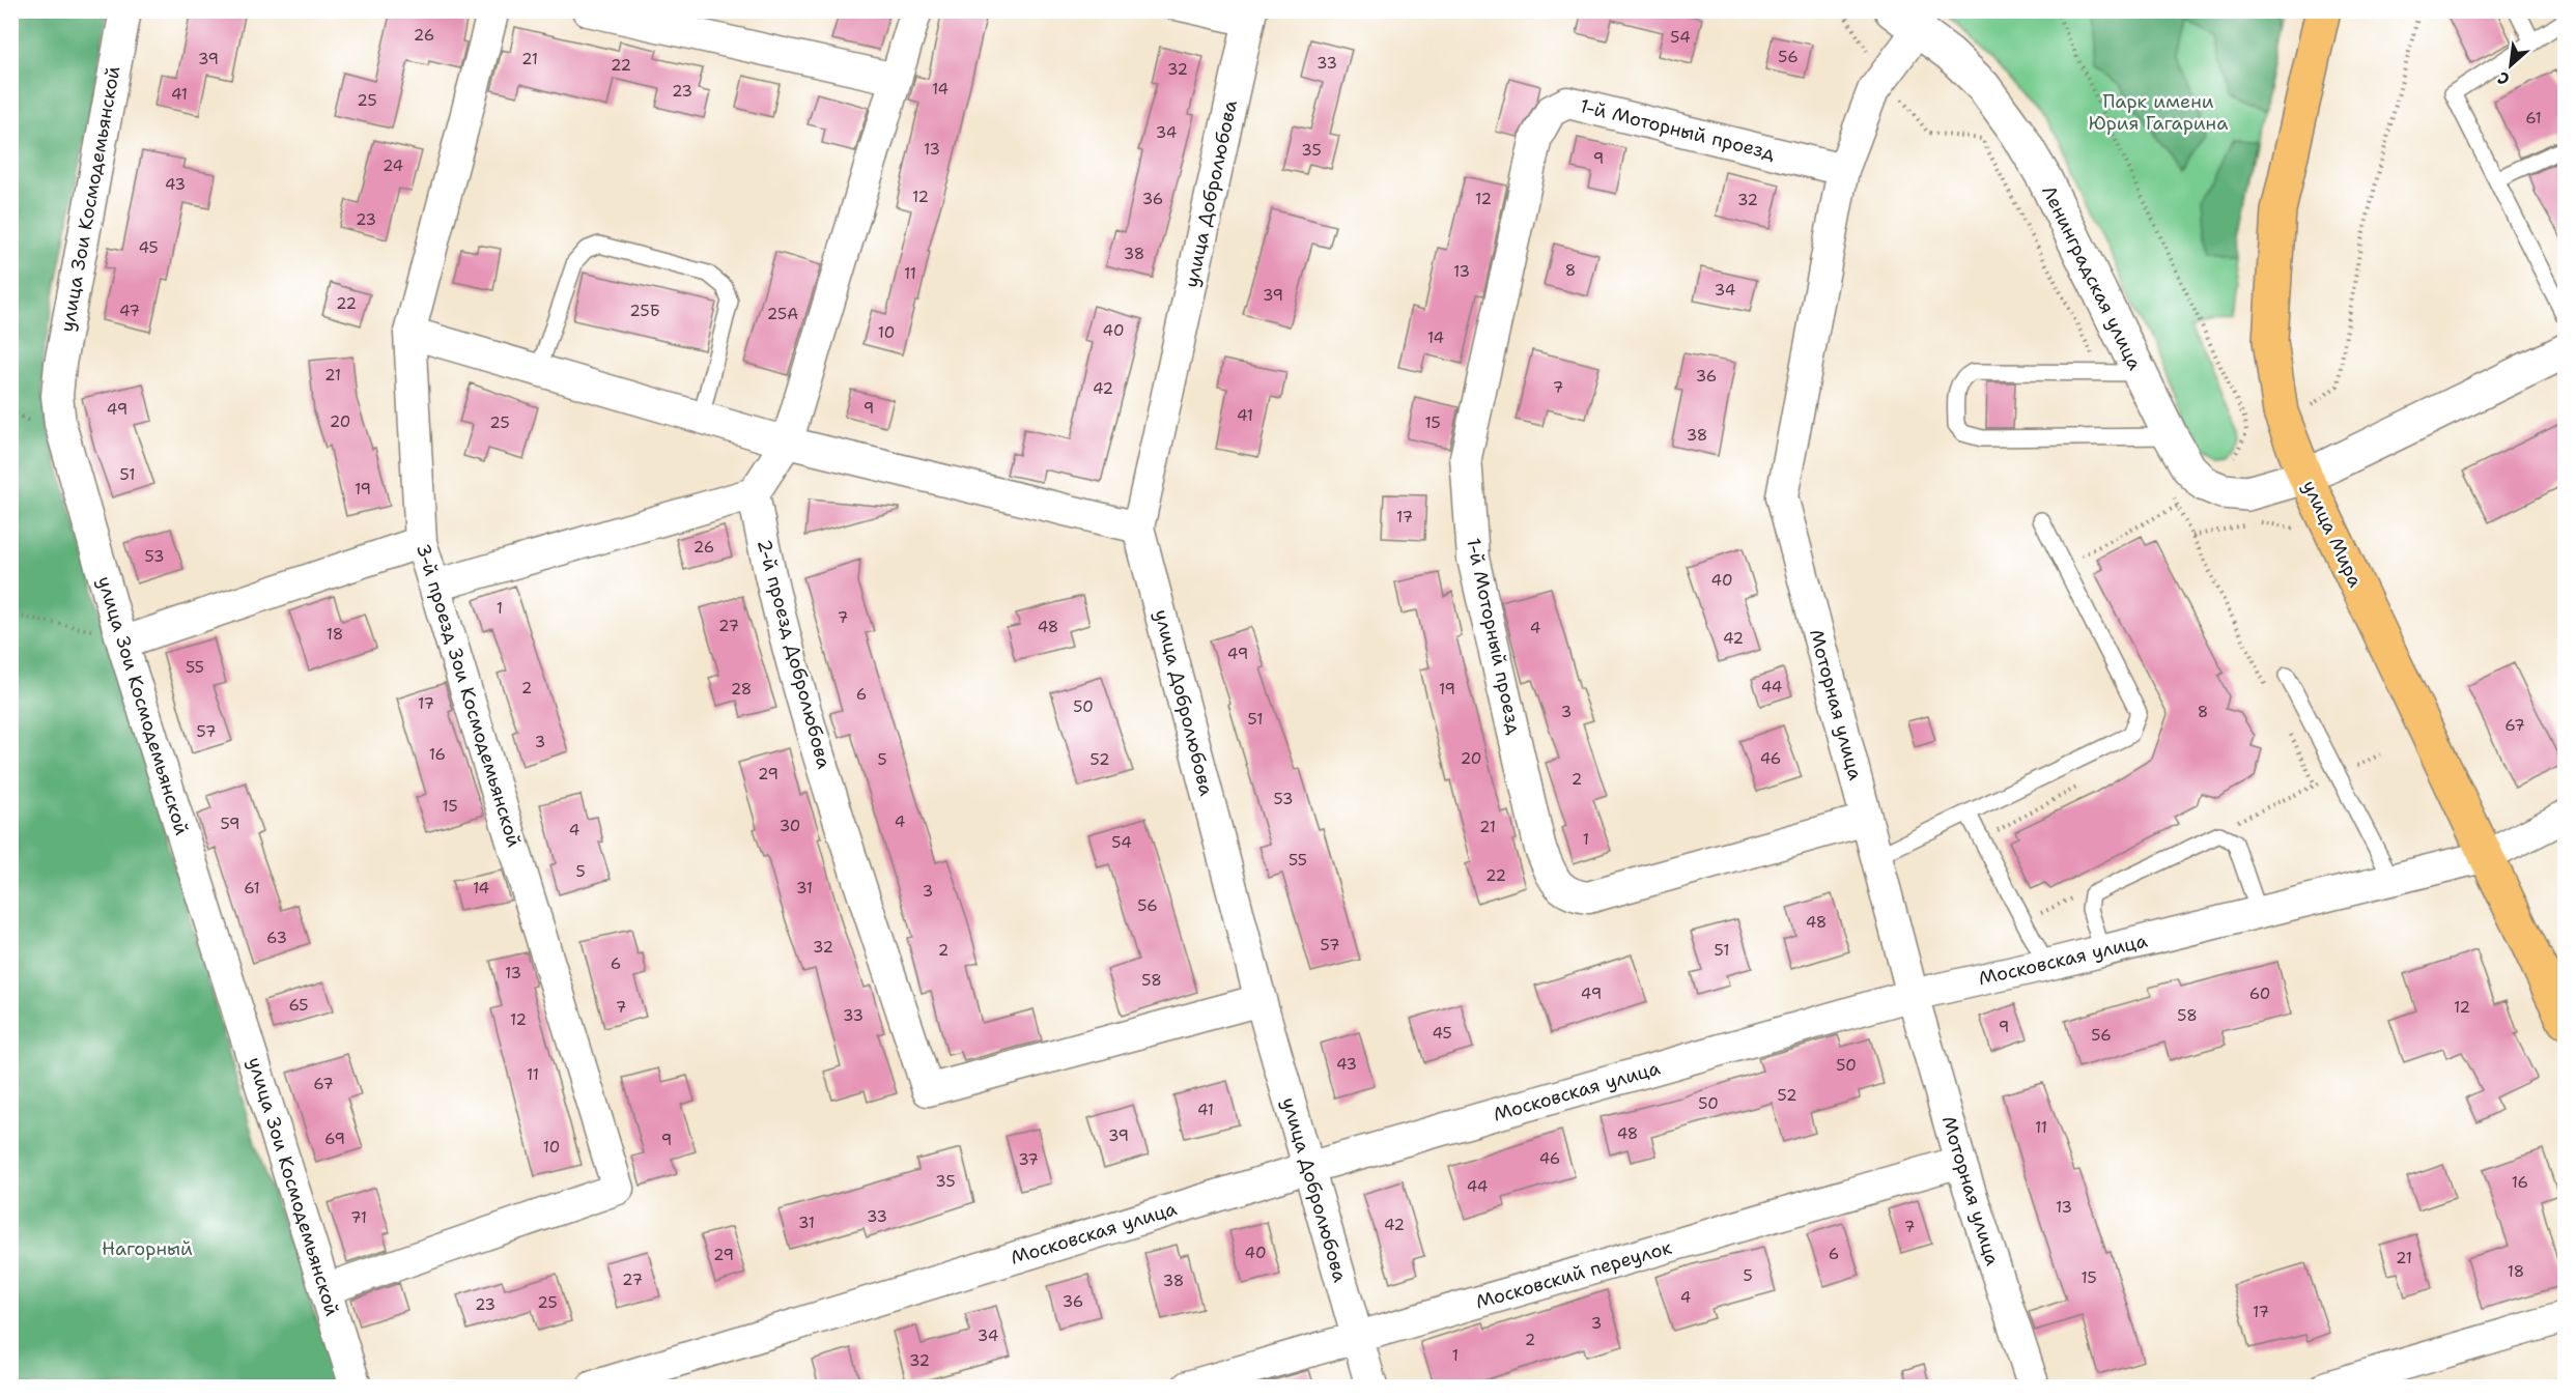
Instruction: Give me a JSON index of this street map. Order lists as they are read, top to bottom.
{
  "streets": {
    "main road": ["улица Мира"],
    "street": [
      "1-й Моторный проезд",
      "улица Добролюбова",
      "улица Зои Космодемьянской",
      "Ленинградская улица",
      "2-й проезд Добролюбова",
      "3-й проезд Зои Космодемьянской",
      "Моторная улица",
      "Московская улица",
      "Московский переулок"
    ]
  },
  "crossings": [
    ["1-й Моторный проезд", "Моторная улица"],
    ["улица Добролюбова", "2-й проезд Добролюбова"],
    ["улица Добролюбова", "Московская улица"],
    ["улица Добролюбова", "Московский переулок"],
    ["улица Зои Космодемьянской", "3-й проезд Зои Космодемьянской"],
    ["Ленинградская улица", "улица Мира"],
    ["Ленинградская улица", "Моторная улица"],
    ["улица Мира", "Московская улица"],
    ["Моторная улица", "Московская улица"],
    ["Моторная улица", "Московский переулок"]
  ],
  "parks": ["Парк имени Юрия Гагарина", "Нагорный"],
  "house_numbers": [
    "26",
    "54",
    "56",
    "39",
    "21",
    "33",
    "22",
    "32",
    "14",
    "23",
    "41",
    "25",
    "61",
    "34",
    "13",
    "35",
    "9",
    "24",
    "43",
    "12",
    "36",
    "12",
    "32",
    "23",
    "45",
    "38",
    "8",
    "13",
    "11",
    "34",
    "39",
    "22",
    "47",
    "25Б",
    "25А",
    "40",
    "10",
    "14",
    "21",
    "36",
    "7",
    "42",
    "9",
    "49",
    "41",
    "20",
    "25",
    "15",
    "38",
    "51",
    "19",
    "17",
    "26",
    "53",
    "40",
    "1",
    "7",
    "27",
    "48",
    "4",
    "18",
    "42",
    "49",
    "55",
    "44",
    "2",
    "28",
    "19",
    "6",
    "17",
    "50",
    "3",
    "8",
    "51",
    "67",
    "57",
    "3",
    "16",
    "20",
    "46",
    "5",
    "52",
    "29",
    "2",
    "53",
    "15",
    "4",
    "59",
    "30",
    "21",
    "4",
    "1",
    "54",
    "55",
    "5",
    "22",
    "61",
    "14",
    "31",
    "3",
    "56",
    "48",
    "63",
    "57",
    "32",
    "2",
    "51",
    "6",
    "13",
    "58",
    "49",
    "60",
    "65",
    "7",
    "12",
    "33",
    "58",
    "12",
    "9",
    "45",
    "56",
    "43",
    "50",
    "11",
    "67",
    "52",
    "50",
    "41",
    "11",
    "48",
    "39",
    "69",
    "9",
    "10",
    "46",
    "37",
    "35",
    "16",
    "44",
    "13",
    "33",
    "71",
    "31",
    "42",
    "7",
    "40",
    "6",
    "29",
    "21",
    "18",
    "5",
    "15",
    "27",
    "38",
    "4",
    "36",
    "25",
    "23",
    "17",
    "3",
    "34",
    "2",
    "1",
    "32"
  ],
  "north": "bottom left"
}
